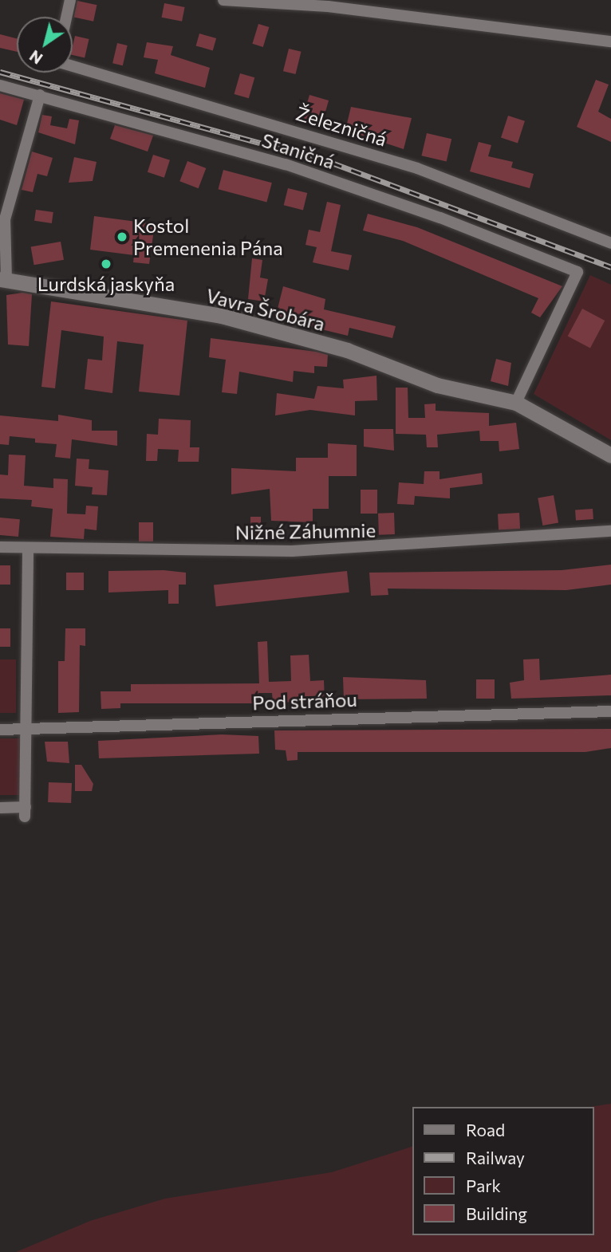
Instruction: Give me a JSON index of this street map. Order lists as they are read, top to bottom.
{
  "streets": {
    "street": [
      "Železničná",
      "Staničná",
      "Vavra Šrobára",
      "Nižné Záhumnie",
      "Pod stráňou"
    ]
  },
  "crossings": [
    ["Staničná", "Vavra Šrobára"]
  ],
  "places": ["Kostol Premenenia Pána", "Lurdská jaskyňa"],
  "legend": [
    "Road",
    "Railway",
    "Park",
    "Building"
  ],
  "north": "bottom left"
}
